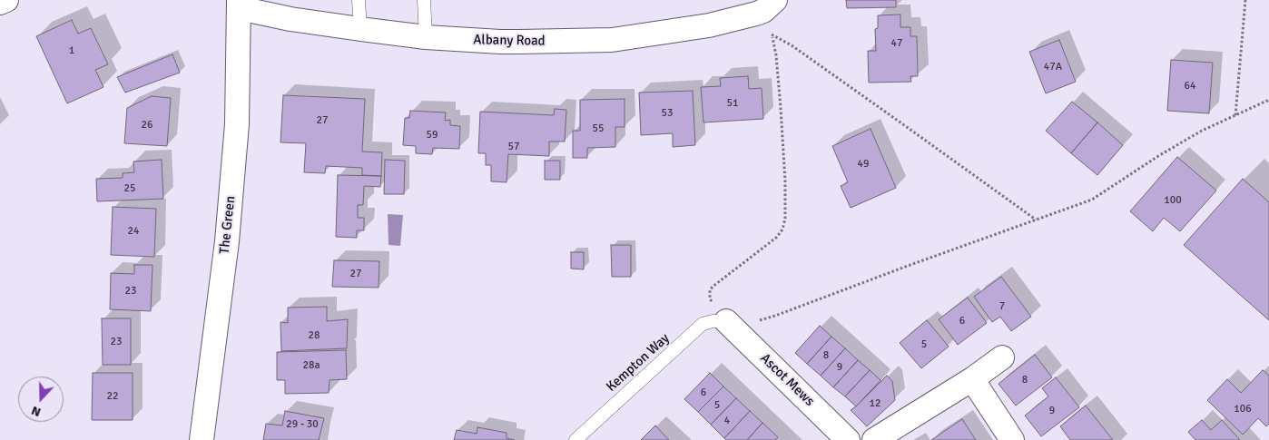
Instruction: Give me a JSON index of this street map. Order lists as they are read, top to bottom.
{
  "streets": {
    "street": ["Albany Road", "The Green", "Ascot Mews"],
    "lane": ["Kempton Way"]
  },
  "crossings": [
    ["Albany Road", "The Green"],
    ["Kempton Way", "Ascot Mews"]
  ],
  "house_numbers": [
    "47",
    "1",
    "47A",
    "64",
    "51",
    "53",
    "27",
    "26",
    "55",
    "59",
    "57",
    "49",
    "25",
    "100",
    "24",
    "27",
    "23",
    "7",
    "6",
    "28",
    "23",
    "5",
    "8",
    "28a",
    "9",
    "8",
    "6",
    "22",
    "12",
    "5",
    "106",
    "9",
    "4",
    "29 - 30"
  ],
  "north": "bottom"
}
